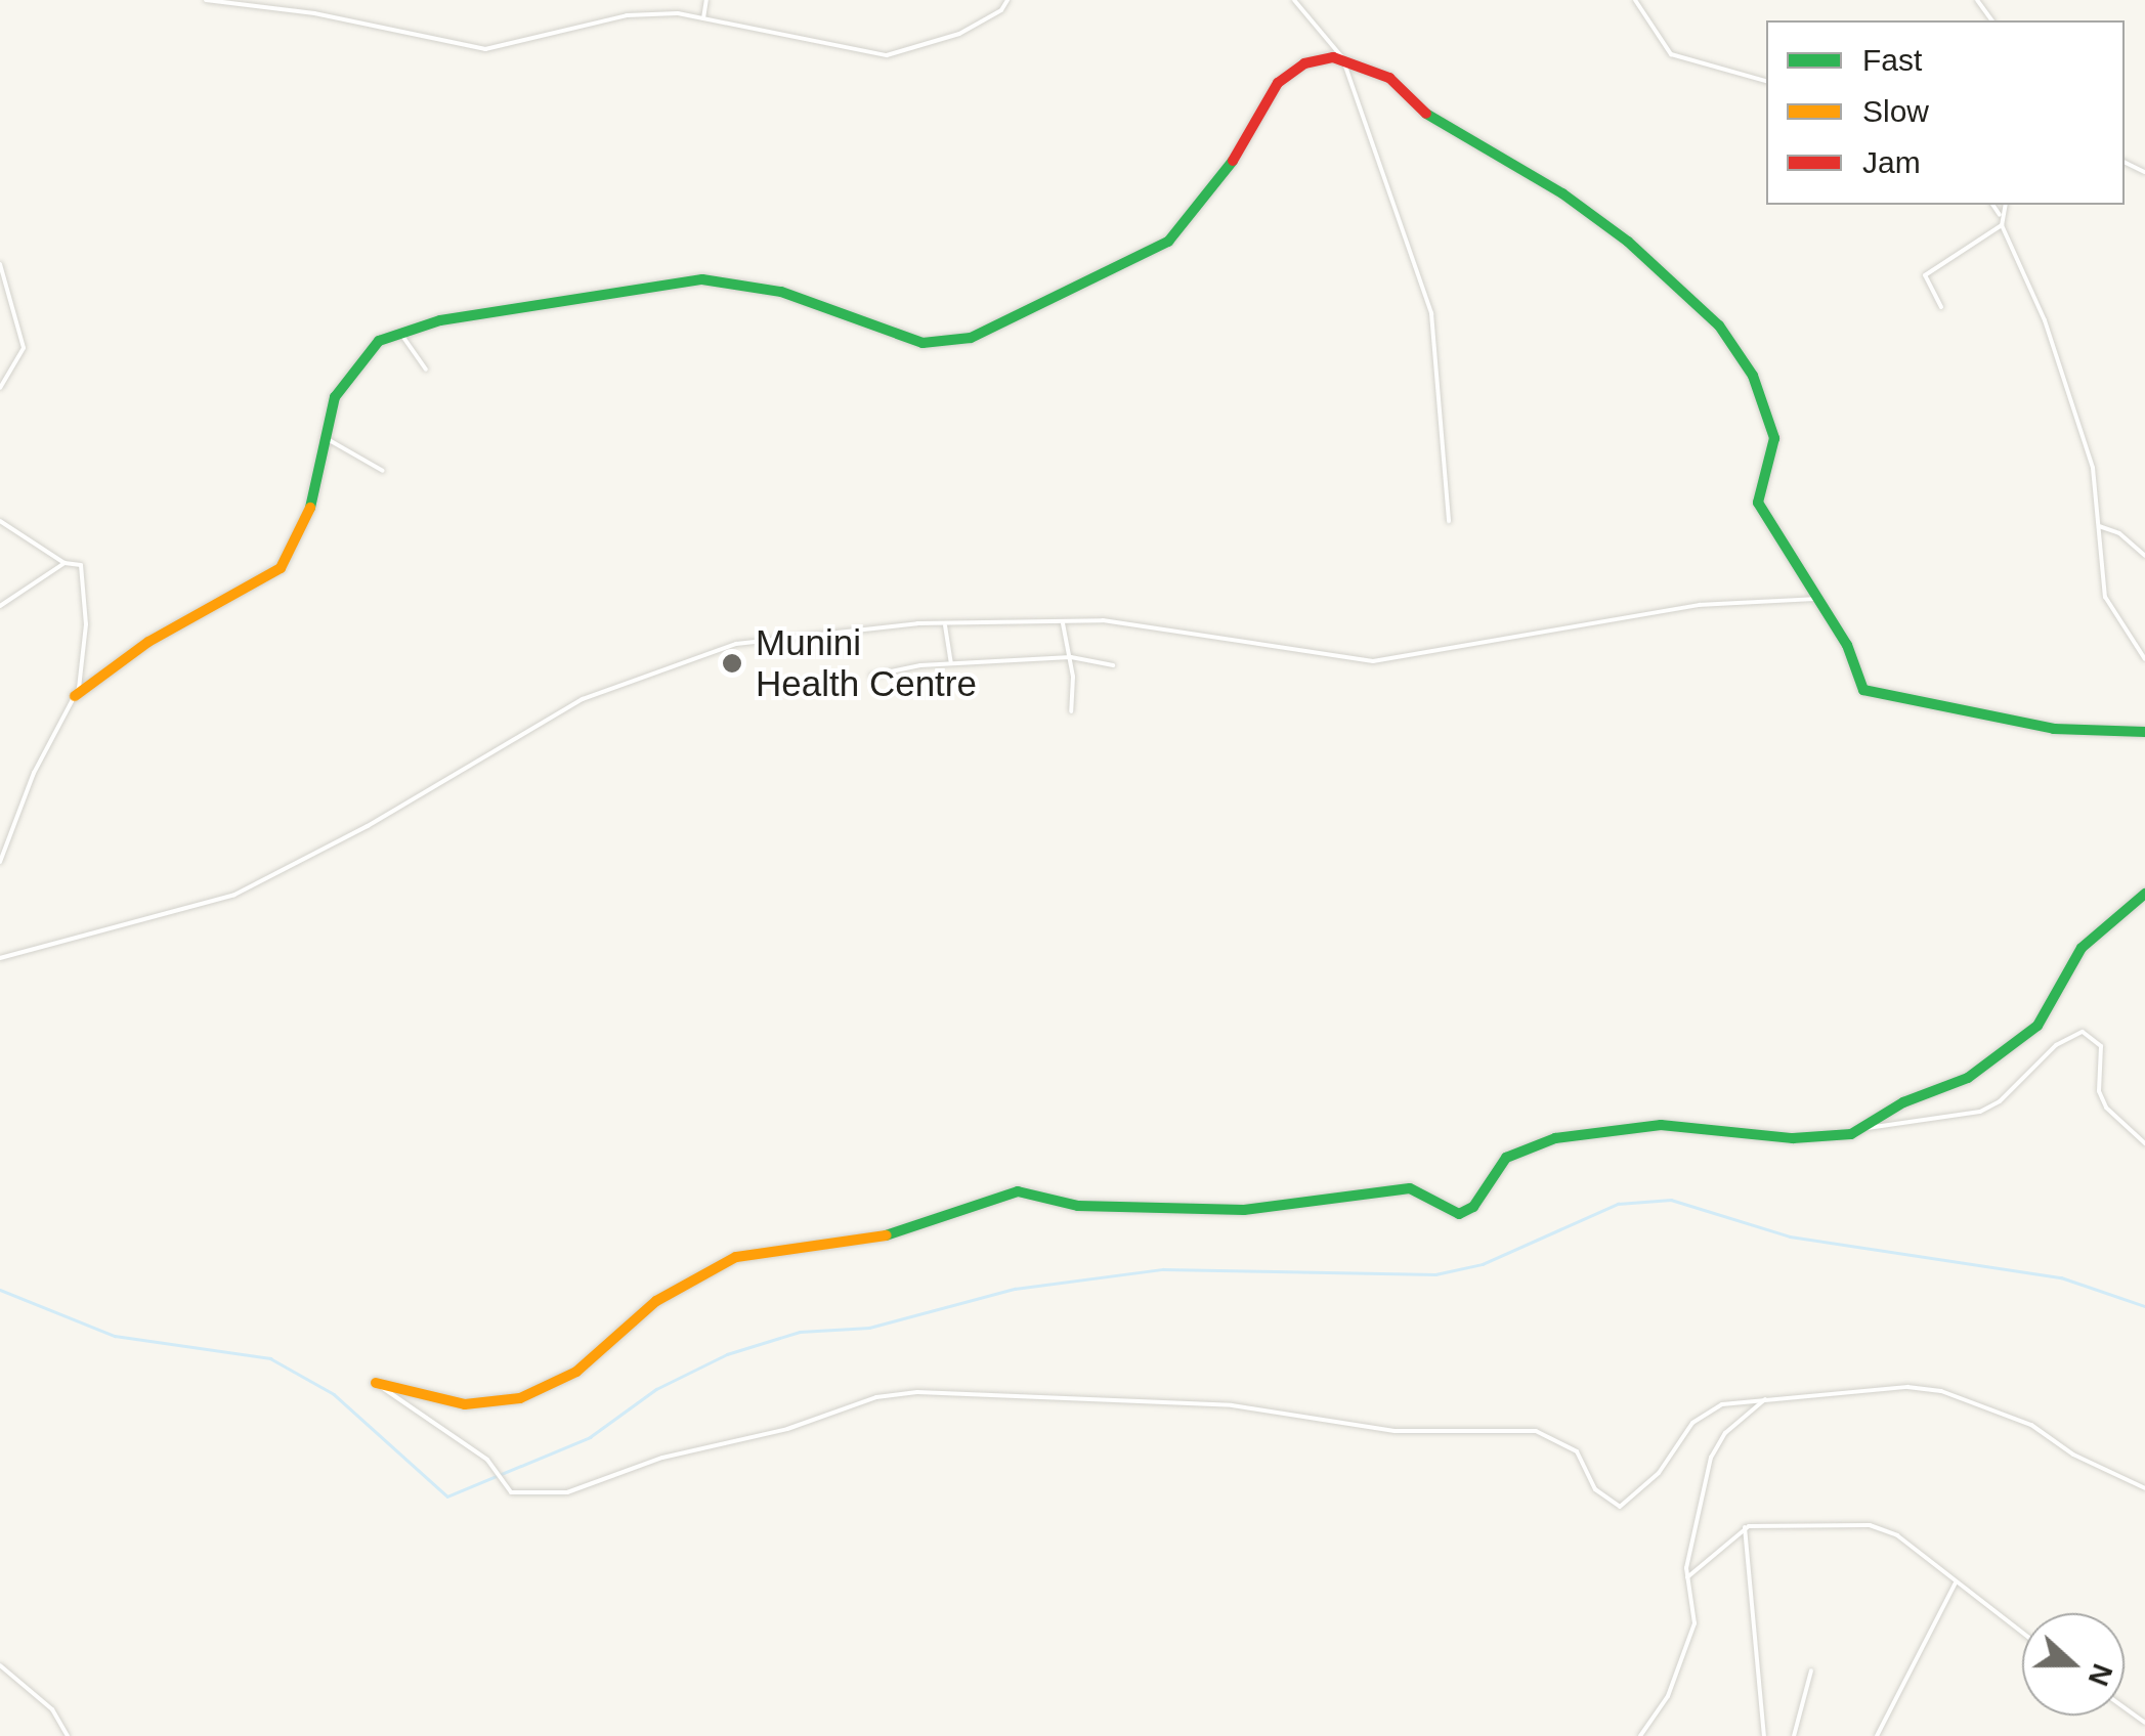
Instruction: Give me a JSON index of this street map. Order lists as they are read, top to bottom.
{
  "places": ["Munini Health Centre"],
  "legend": ["Fast", "Slow", "Jam"],
  "north": "right"
}
